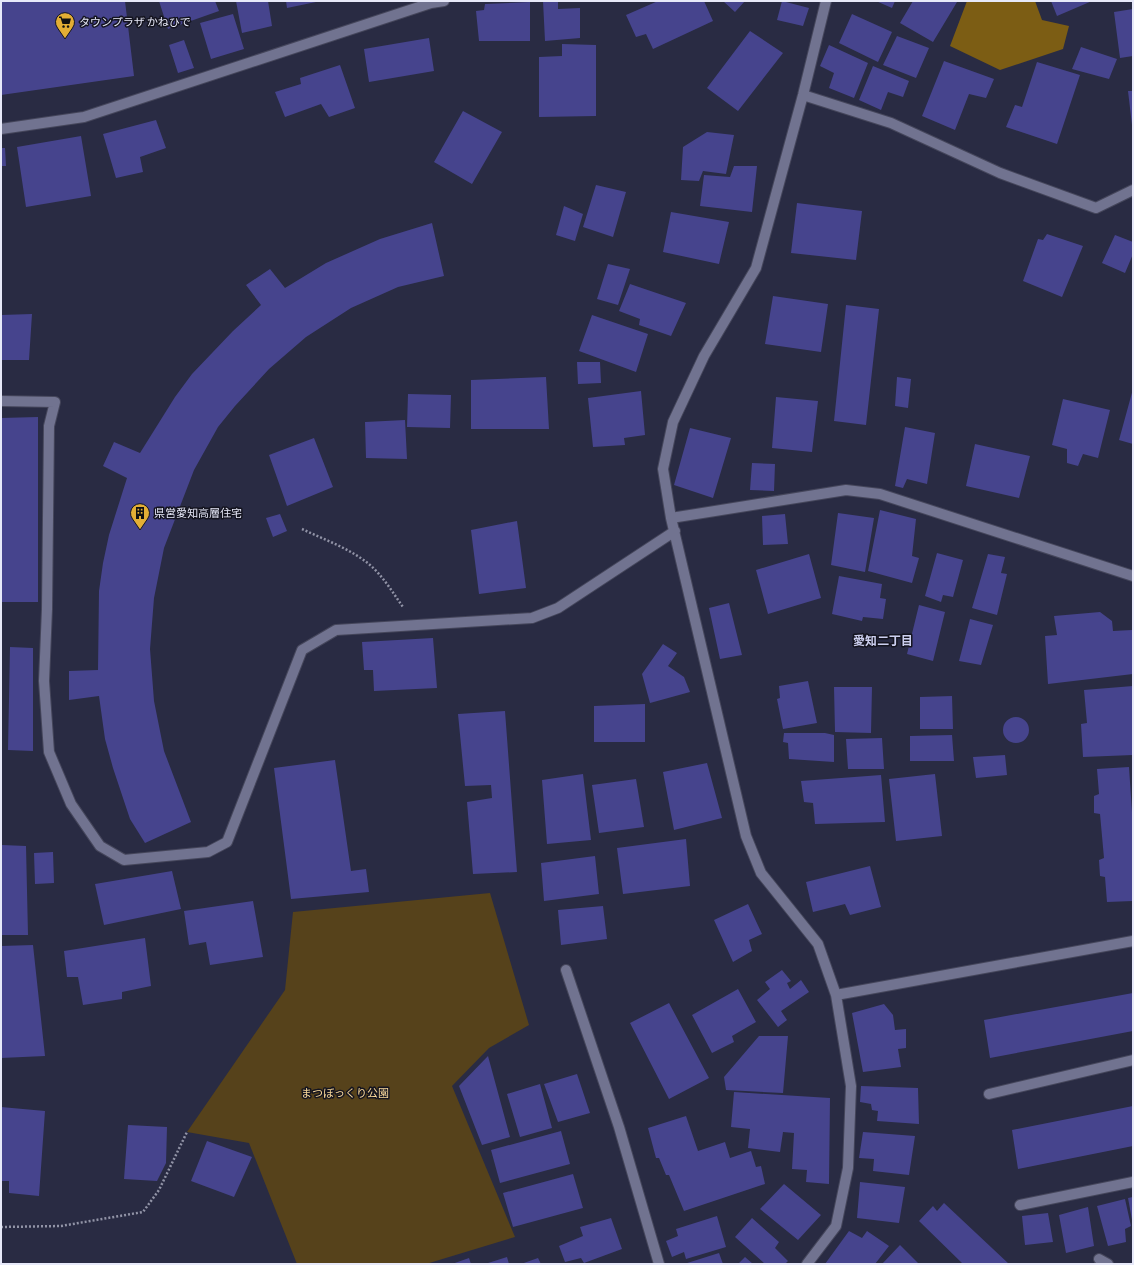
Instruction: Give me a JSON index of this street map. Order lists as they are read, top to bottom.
{
  "districts": ["愛知二丁目"],
  "parks": ["まつぼっくり公園"],
  "places": {
    "supermarket": ["タウンプラザ かねひで"],
    "building": ["県営愛知高層住宅"]
  }
}
